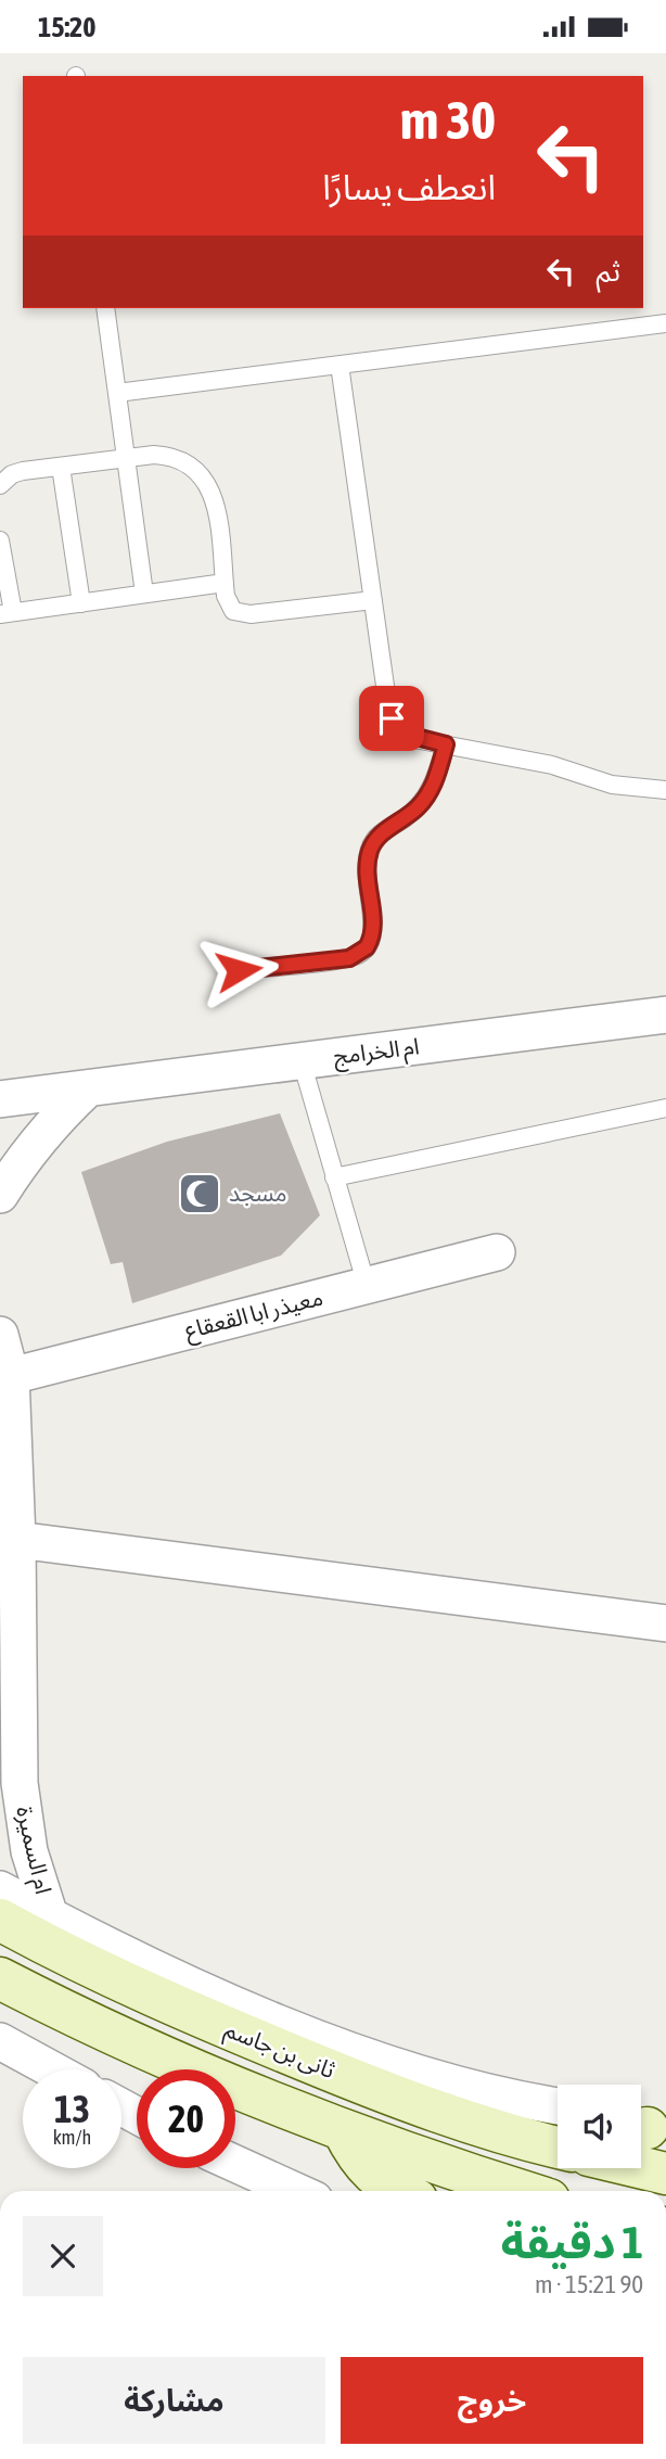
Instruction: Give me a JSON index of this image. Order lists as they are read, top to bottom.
{
  "streets": {
    "main road": ["ثانى بن جاسم"],
    "street": ["ام الخرامج", "معيذر ابا القعقاع", "ام السميرة"]
  },
  "crossings": [
    ["معيذر ابا القعقاع", "ام السميرة"],
    ["ام السميرة", "ثانى بن جاسم"]
  ],
  "places": {
    "mosque": ["مسجد"]
  },
  "page": {
    "status": "15:20",
    "turn": ["30 m", "انعطف يسارًا"],
    "then": "ثم",
    "speed": "13 km/h",
    "limit": "20",
    "heading": ["1 دقيقة", "90 m · 15:21"],
    "buttons": ["خروج", "مشاركة"]
  }
}
